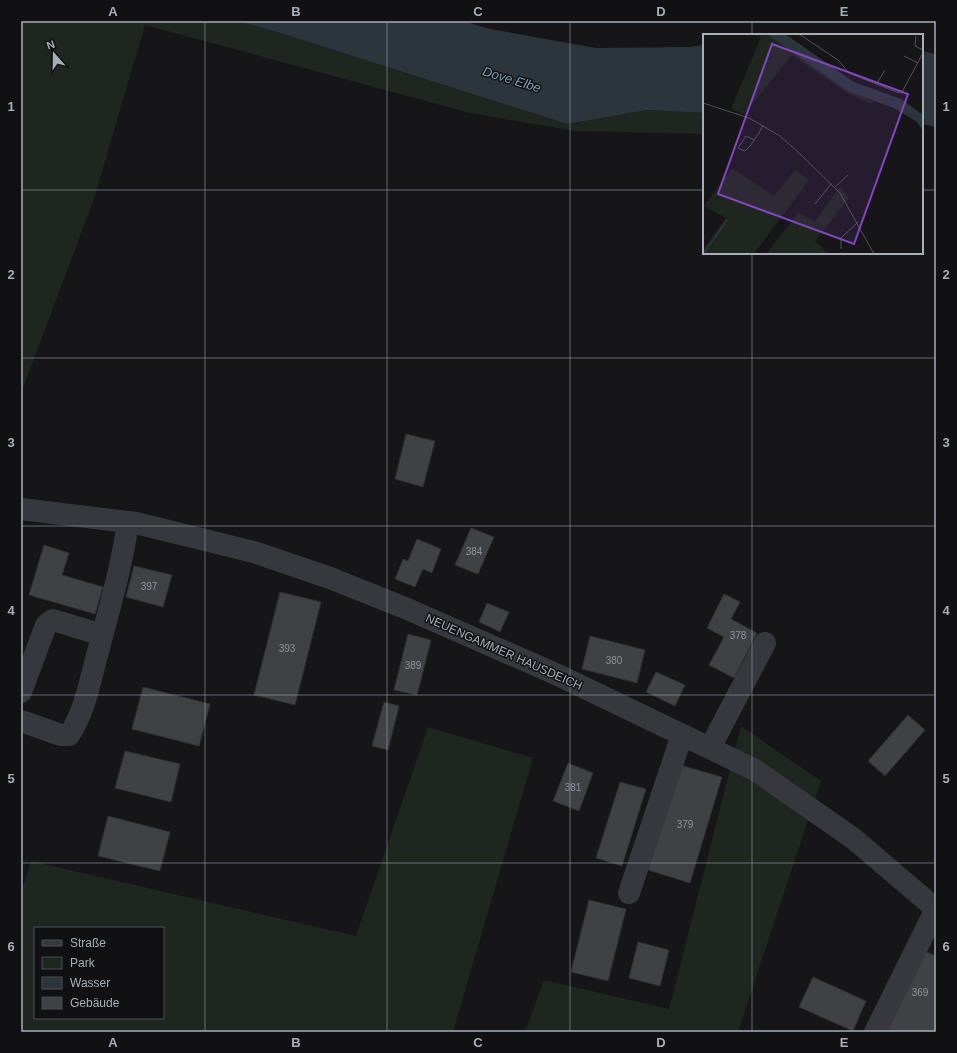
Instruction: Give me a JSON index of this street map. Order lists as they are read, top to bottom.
{
  "streets": {
    "street": ["NEUENGAMMER HAUSDEICH"]
  },
  "water": ["Dove Elbe"],
  "house_numbers": [
    "384",
    "397",
    "378",
    "393",
    "380",
    "389",
    "381",
    "379",
    "369"
  ],
  "legend": [
    "Straße",
    "Park",
    "Wasser",
    "Gebäude"
  ],
  "north": "top",
  "grid": {
    "columns": [
      "A",
      "B",
      "C",
      "D",
      "E"
    ],
    "rows": [
      "1",
      "2",
      "3",
      "4",
      "5",
      "6"
    ]
  }
}
